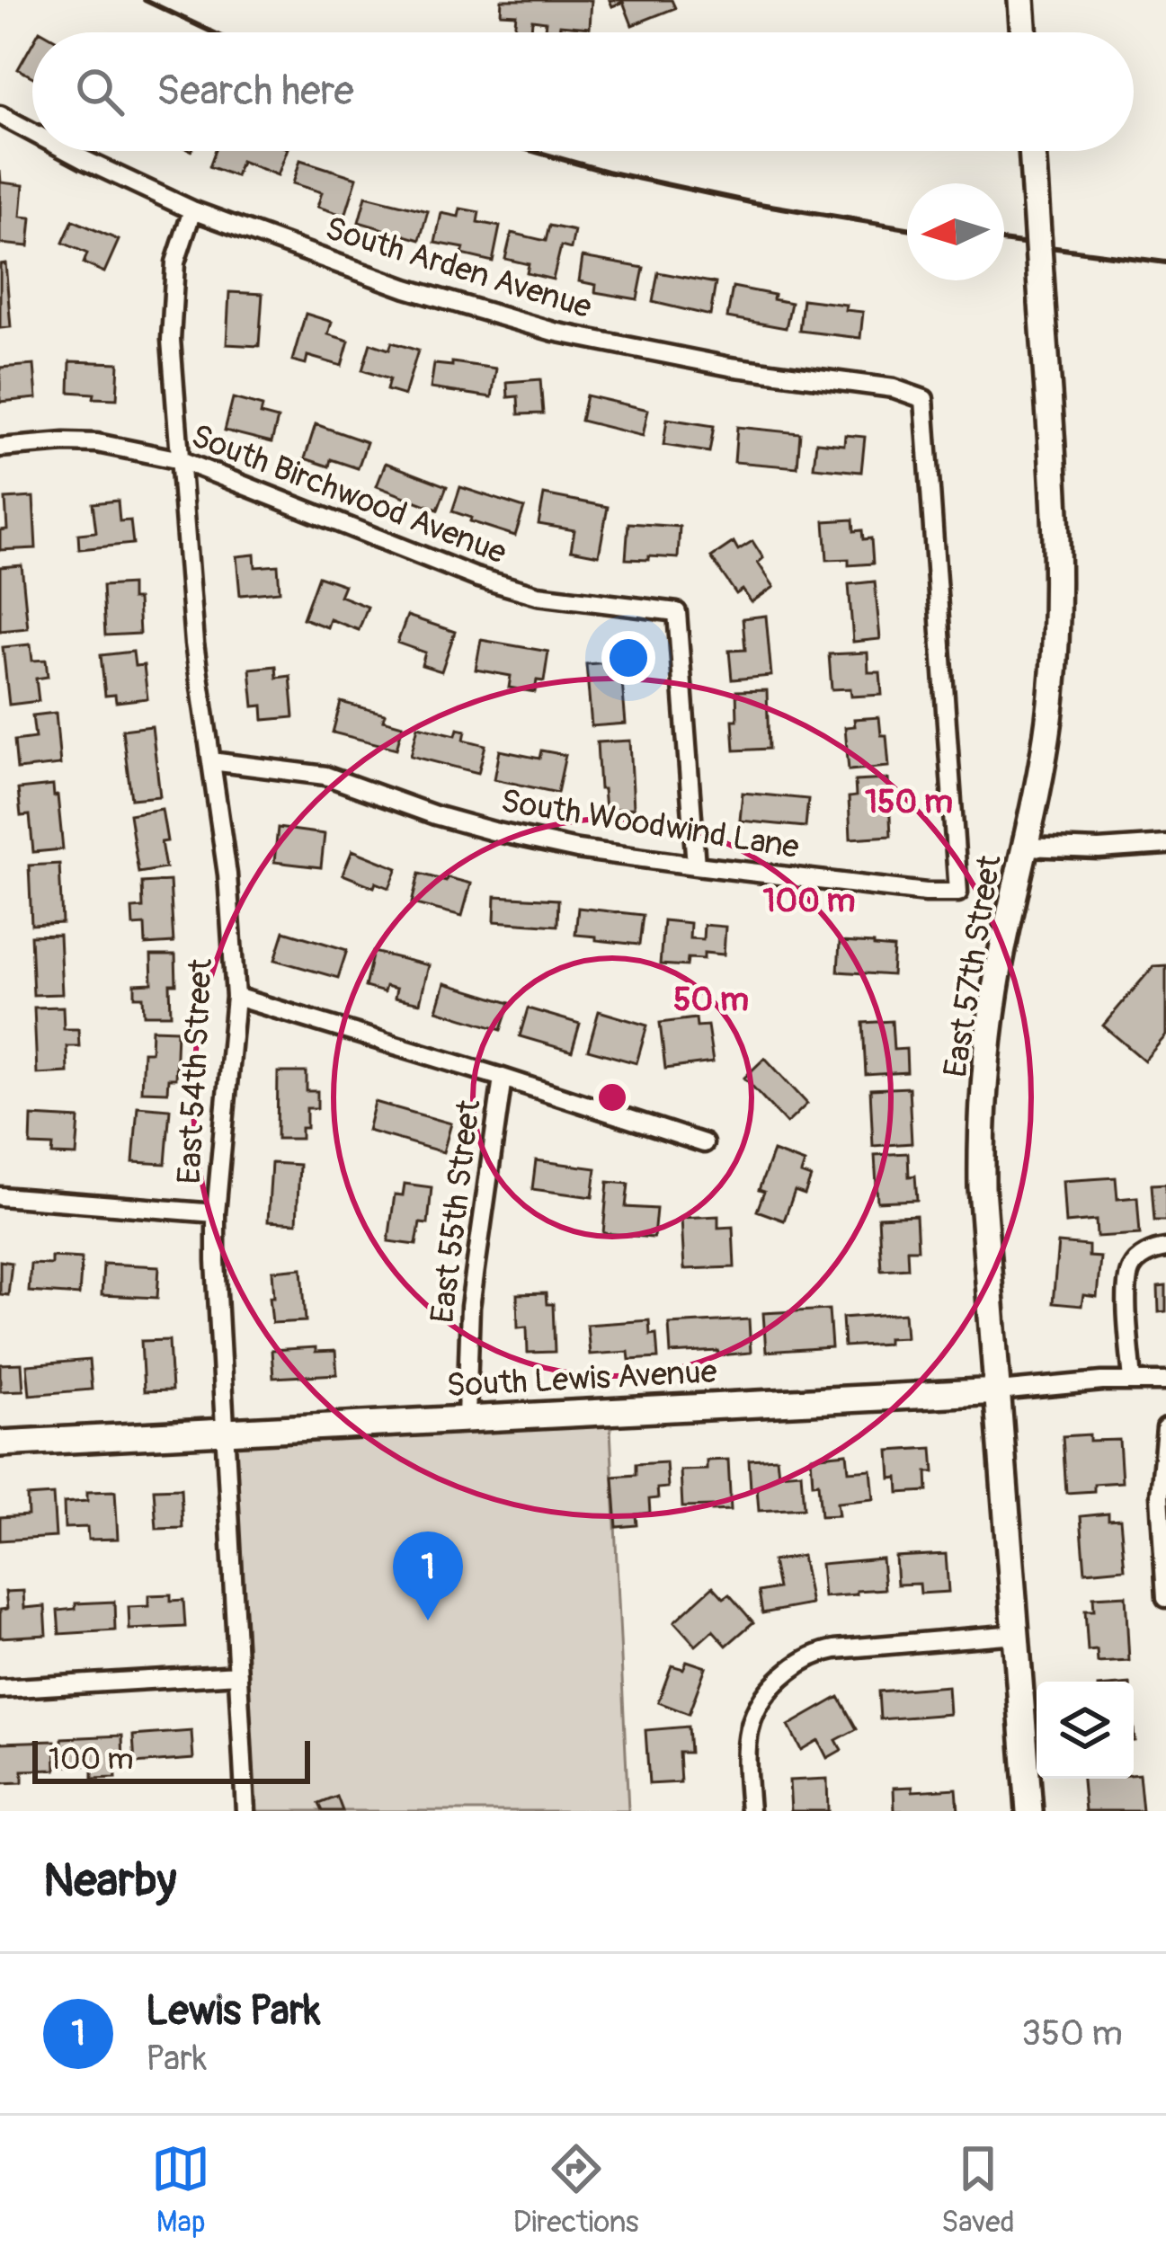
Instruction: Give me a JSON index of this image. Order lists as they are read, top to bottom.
{
  "streets": {
    "main road": ["East 57th Street", "South Lewis Avenue"],
    "street": [
      "South Arden Avenue",
      "South Birchwood Avenue",
      "South Woodwind Lane",
      "East 54th Street",
      "East 55th Street"
    ]
  },
  "crossings": [
    ["South Arden Avenue", "East 57th Street"],
    ["South Arden Avenue", "East 54th Street"],
    ["South Birchwood Avenue", "South Woodwind Lane"],
    ["South Birchwood Avenue", "East 54th Street"],
    ["South Woodwind Lane", "East 57th Street"],
    ["South Woodwind Lane", "East 54th Street"],
    ["East 57th Street", "South Lewis Avenue"],
    ["East 54th Street", "South Lewis Avenue"],
    ["East 55th Street", "South Lewis Avenue"]
  ],
  "scale_bar": "100 m",
  "north": "left",
  "page": {
    "search": "Search here",
    "pins": "1",
    "scale": "100 m",
    "heading": "Nearby",
    "list": [
      {
        "mark": "1",
        "name": "Lewis Park",
        "note": "Park",
        "value": "350 m"
      }
    ],
    "nav": ["Map", "Directions", "Saved"]
  },
  "rings": ["150 m", "100 m", "50 m"]
}
